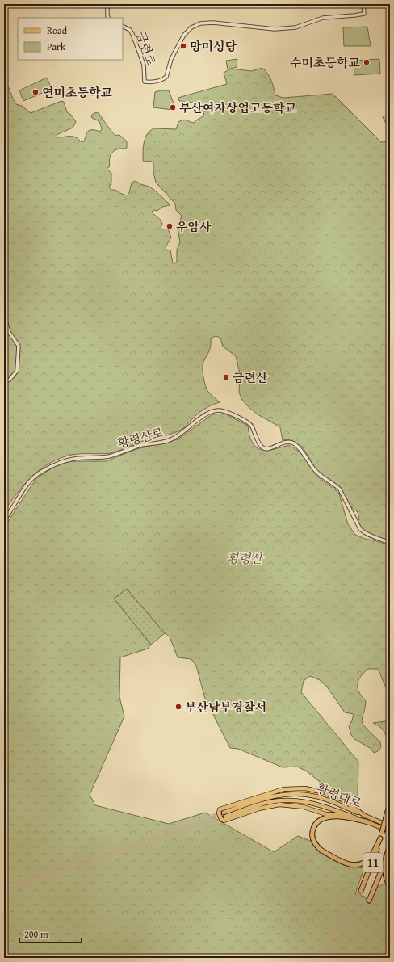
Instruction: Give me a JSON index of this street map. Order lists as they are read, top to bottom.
{
  "streets": {
    "highway": ["11"],
    "main road": ["황령대로"],
    "street": ["금련로", "황령산로"]
  },
  "parks": ["황령산"],
  "places": [
    "망미성당",
    "수미초등학교",
    "연미초등학교",
    "부산여자상업고등학교",
    "우암사",
    "금련산",
    "부산남부경찰서"
  ],
  "legend": ["Road", "Park"],
  "scale_bar": "200 m"
}
